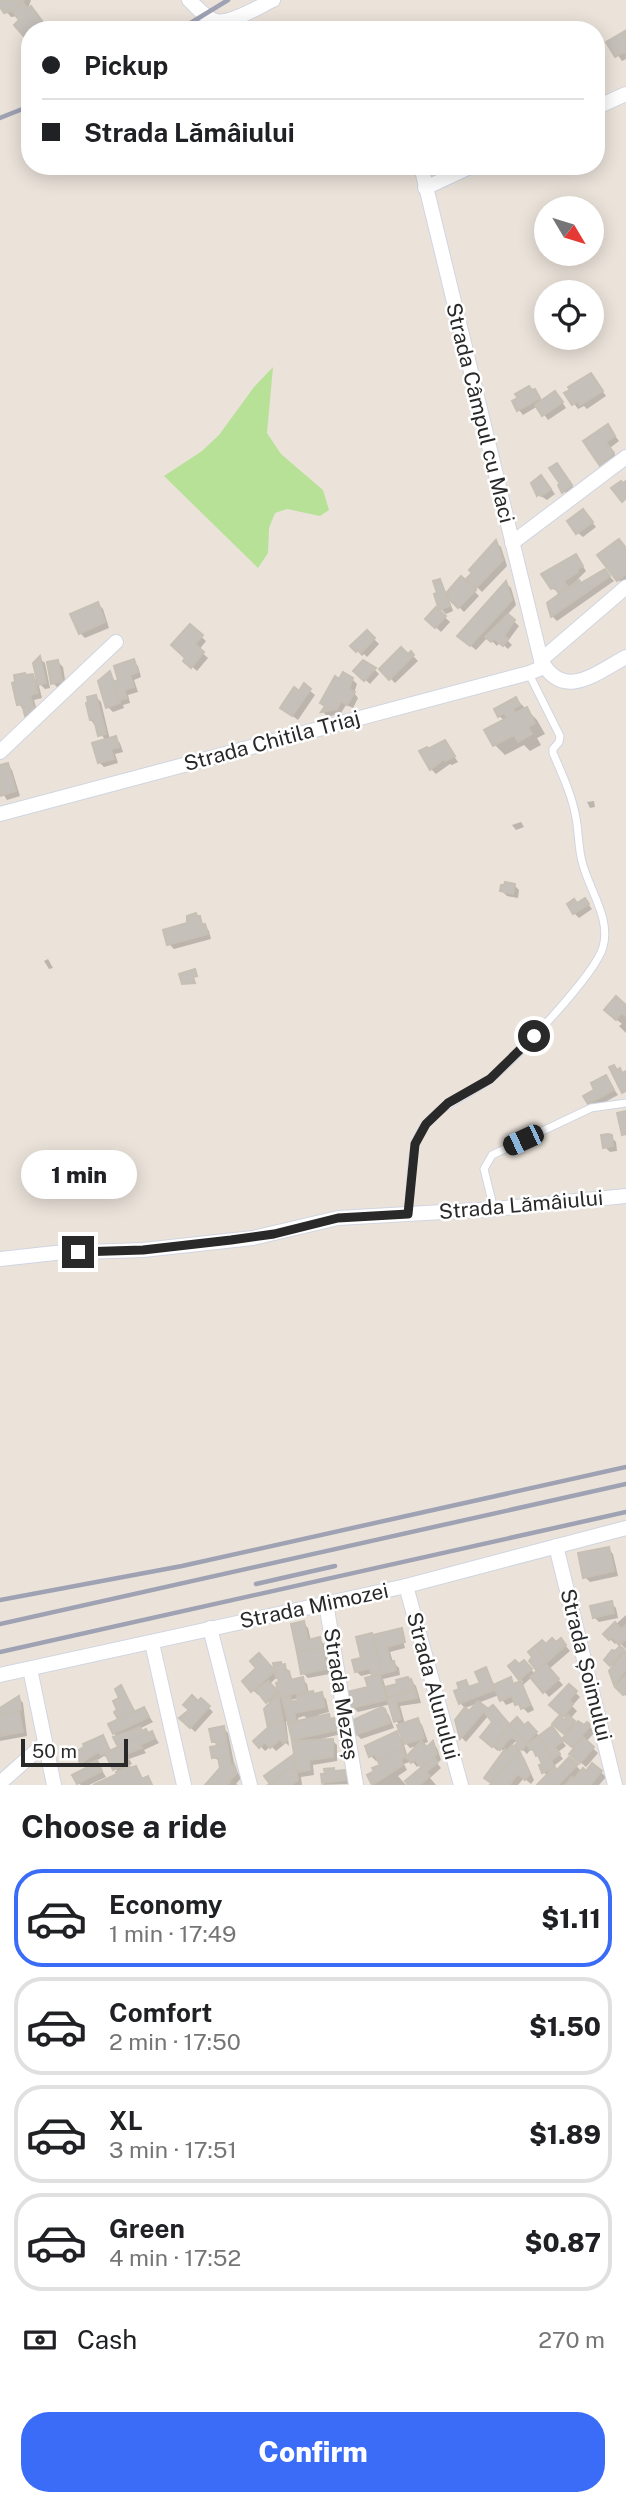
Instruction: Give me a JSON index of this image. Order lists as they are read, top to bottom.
{
  "streets": {
    "street": [
      "Strada Câmpul cu Maci",
      "Strada Chitila Triaj",
      "Strada Lămâiului",
      "Strada Mimozei",
      "Strada Șoimului",
      "Strada Alunului",
      "Strada Mezeș"
    ]
  },
  "crossings": [
    ["Strada Câmpul cu Maci", "Strada Chitila Triaj"],
    ["Strada Mimozei", "Strada Șoimului"],
    ["Strada Mimozei", "Strada Alunului"],
    ["Strada Mimozei", "Strada Mezeș"]
  ],
  "scale_bar": "50 m",
  "north": "bottom right",
  "page": {
    "banner": ["Pickup", "Strada Lămâiului"],
    "bubble": "1 min",
    "scale": "50 m",
    "heading": "Choose a ride",
    "list": [
      {
        "name": "Economy",
        "note": "1 min · 17:49",
        "value": "$1.11"
      },
      {
        "name": "Comfort",
        "note": "2 min · 17:50",
        "value": "$1.50"
      },
      {
        "name": "XL",
        "note": "3 min · 17:51",
        "value": "$1.89"
      },
      {
        "name": "Green",
        "note": "4 min · 17:52",
        "value": "$0.87"
      }
    ],
    "pay": ["Cash", "270 m"],
    "buttons": "Confirm"
  }
}
